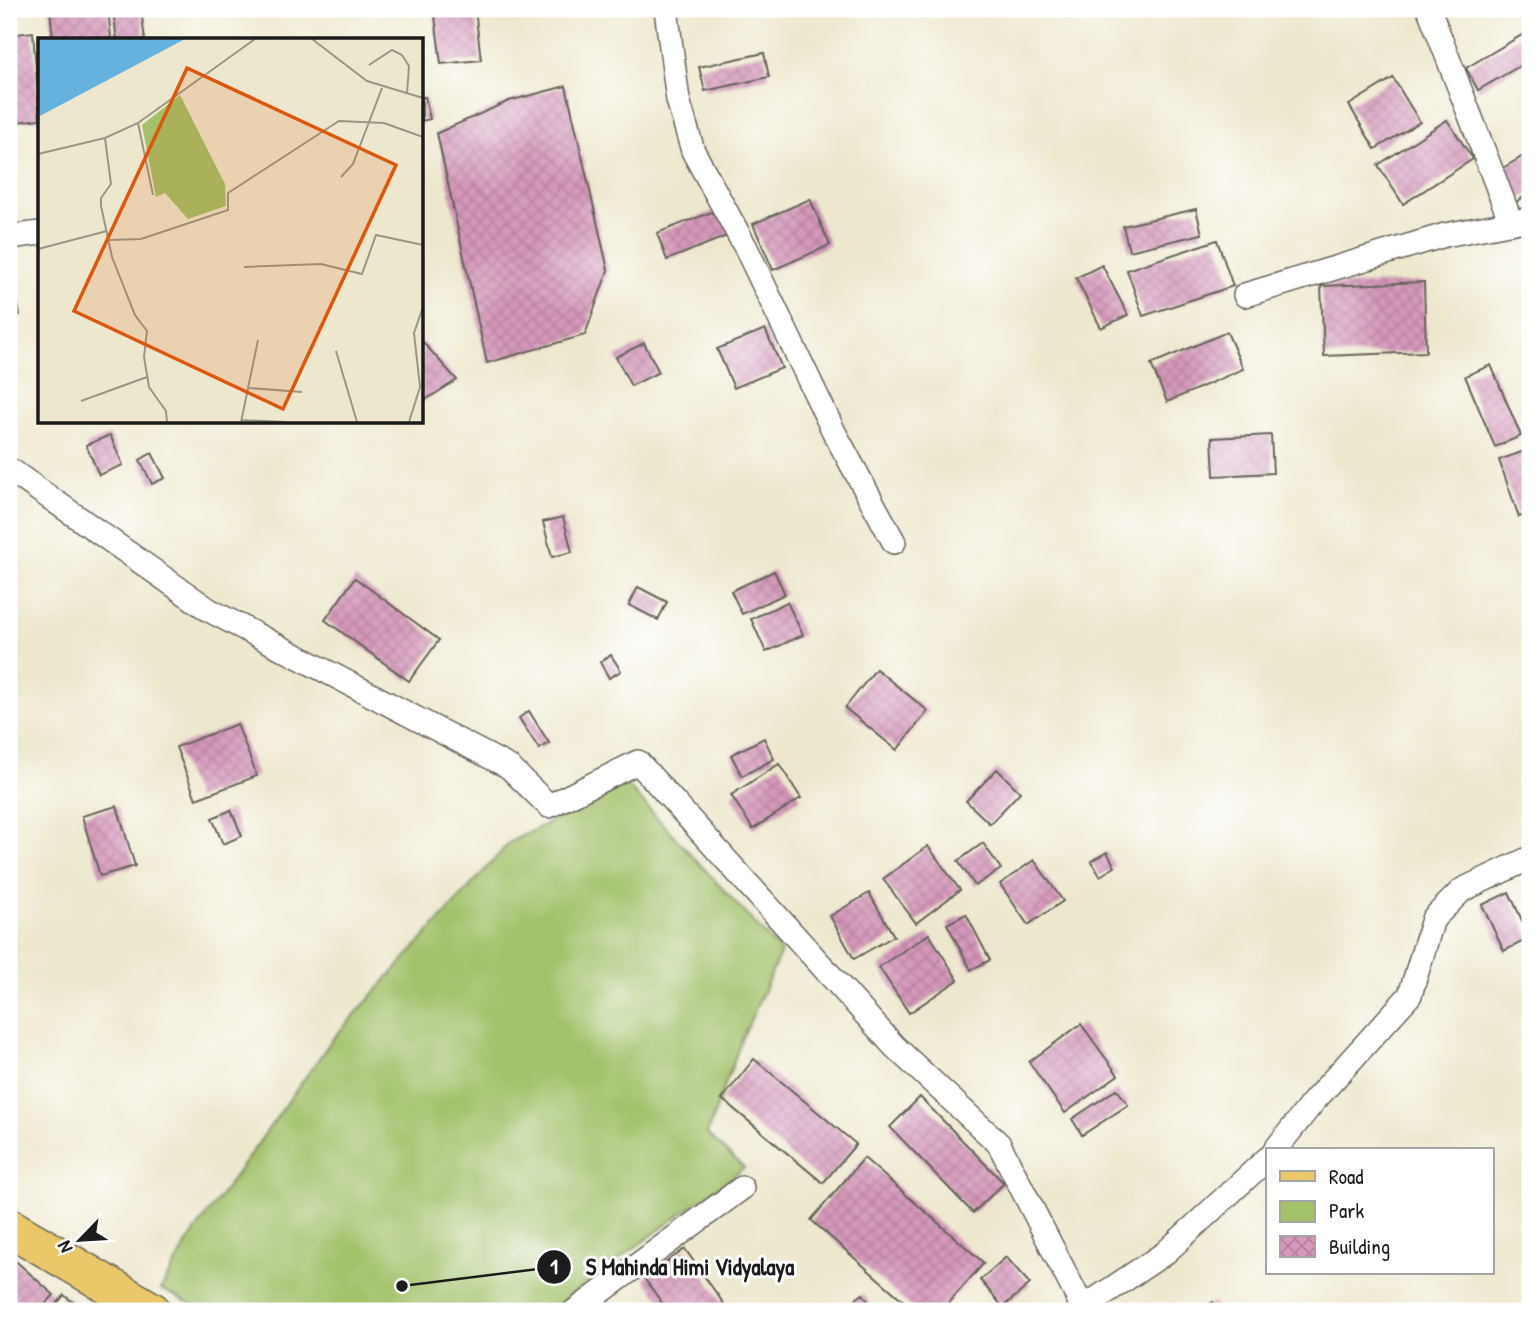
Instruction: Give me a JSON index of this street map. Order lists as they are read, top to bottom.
{
  "places": ["S Mahinda Himi Vidyalaya"],
  "legend": ["Road", "Park", "Building"],
  "north": "bottom left"
}
